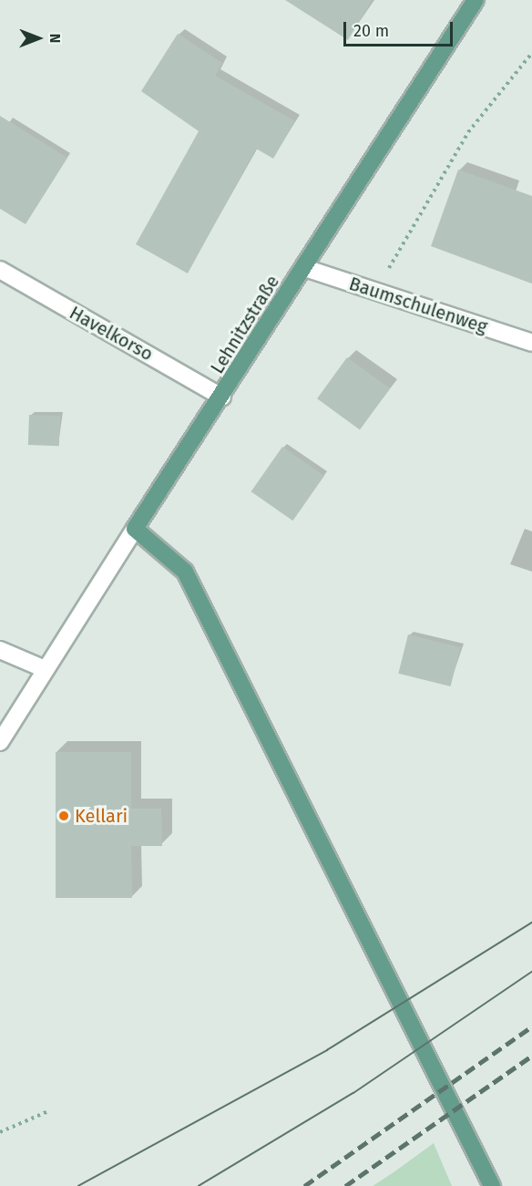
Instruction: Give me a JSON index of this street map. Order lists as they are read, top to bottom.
{
  "streets": {
    "main road": ["Lehnitzstraße"],
    "street": ["Baumschulenweg", "Havelkorso"]
  },
  "crossings": [
    ["Baumschulenweg", "Lehnitzstraße"],
    ["Lehnitzstraße", "Havelkorso"]
  ],
  "places": ["Kellari"],
  "scale_bar": "20 m",
  "north": "right"
}
